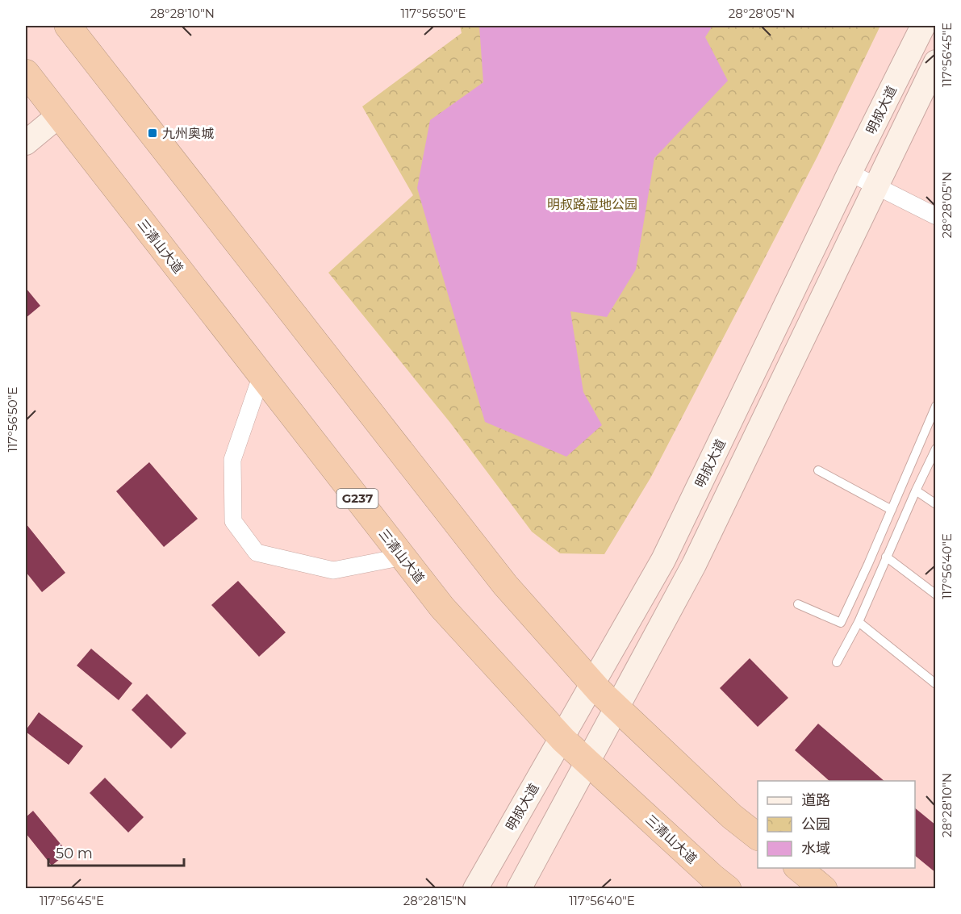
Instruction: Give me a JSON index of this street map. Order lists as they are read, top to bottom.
{
  "streets": {
    "highway": ["三清山大道", "G237"],
    "main road": ["明叔大道"]
  },
  "crossings": [
    ["明叔大道", "三清山大道"]
  ],
  "parks": ["明叔路湿地公园"],
  "places": {
    "transit": ["九州奥城"]
  },
  "legend": ["道路", "公园", "水域"],
  "scale_bar": "50 m",
  "coordinates": [
    "28°28'10\"N",
    "117°56'50\"E",
    "28°28'05\"N",
    "117°56'45\"E",
    "117°56'40\"E",
    "28°28'15\"N"
  ]
}
